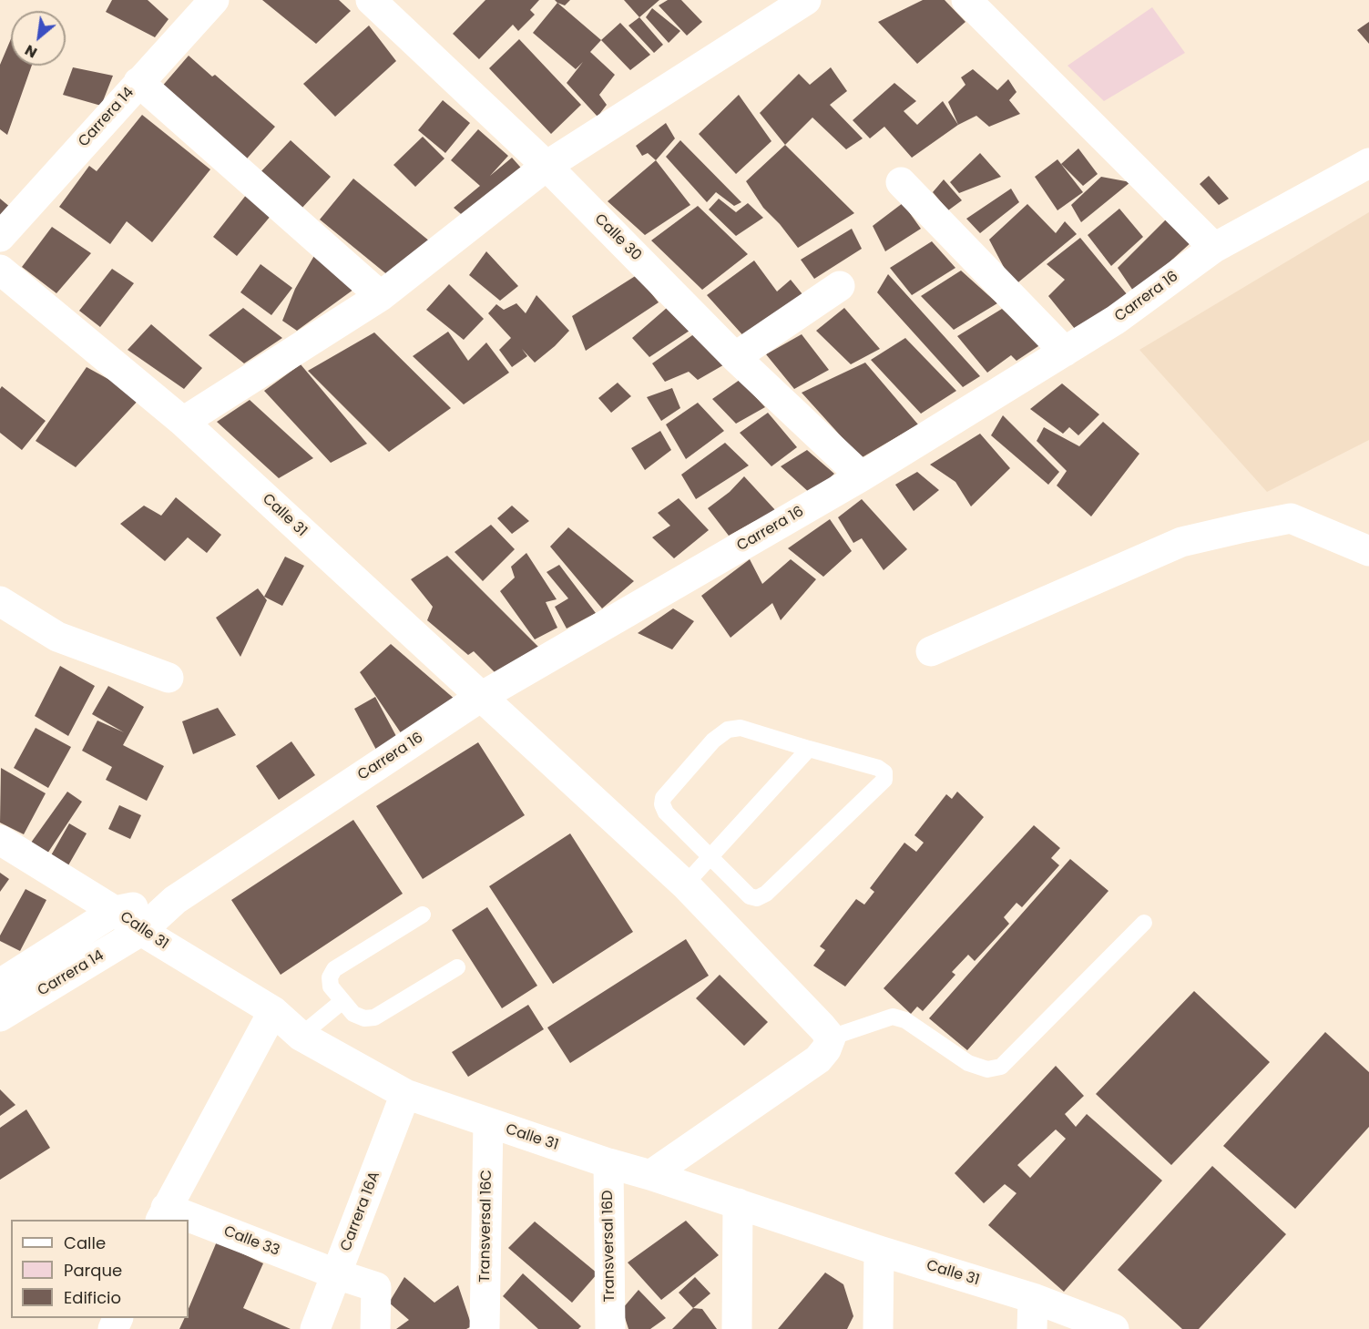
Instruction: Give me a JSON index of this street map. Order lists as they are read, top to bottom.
{
  "streets": {
    "street": [
      "Carrera 14",
      "Calle 30",
      "Carrera 16",
      "Calle 31",
      "Carrera 16A",
      "Transversal 16C",
      "Calle 33",
      "Transversal 16D"
    ]
  },
  "crossings": [
    ["Carrera 14", "Carrera 16"],
    ["Carrera 14", "Calle 31"],
    ["Calle 30", "Carrera 16"],
    ["Carrera 16", "Calle 31"],
    ["Calle 31", "Carrera 16A"],
    ["Calle 31", "Transversal 16C"],
    ["Calle 31", "Transversal 16D"],
    ["Carrera 16A", "Calle 33"]
  ],
  "legend": ["Calle", "Parque", "Edificio"],
  "north": "bottom left"
}
